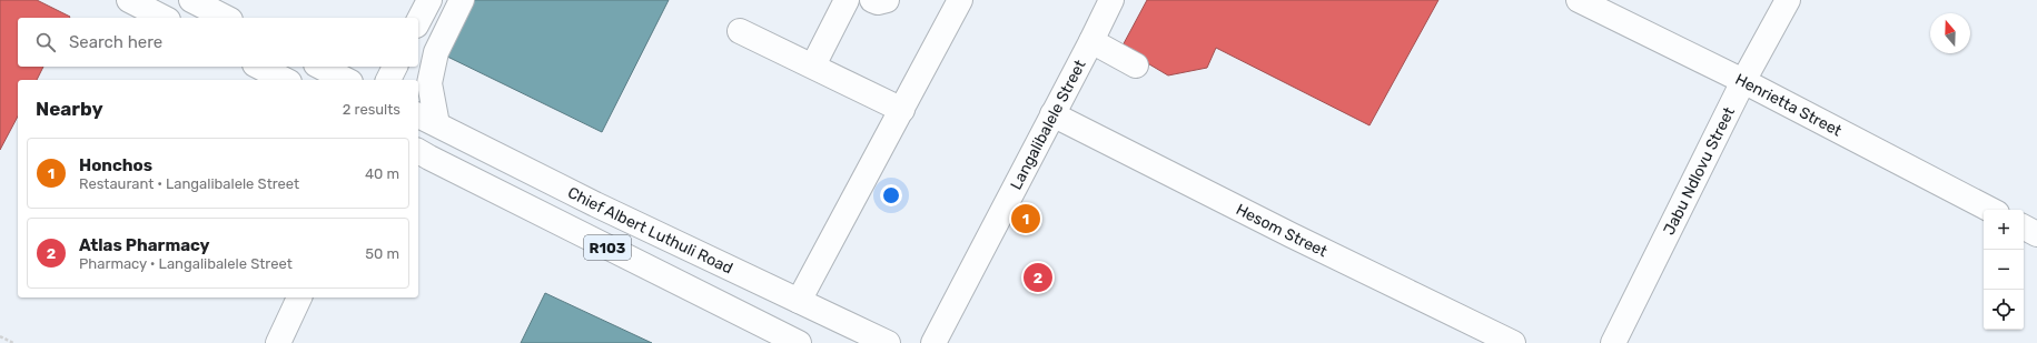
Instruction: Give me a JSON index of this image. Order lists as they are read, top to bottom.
{
  "streets": {
    "street": [
      "Henrietta Street",
      "Langalibalele Street",
      "Jabu Ndlovu Street",
      "Chief Albert Luthuli Road",
      "Hesom Street",
      "R103"
    ]
  },
  "crossings": [
    ["Henrietta Street", "Jabu Ndlovu Street"],
    ["Langalibalele Street", "Hesom Street"]
  ],
  "north": "top",
  "page": {
    "search": "Search here",
    "heading": ["Nearby", "2 results"],
    "list": [
      {
        "mark": "1",
        "name": "Honchos",
        "note": "Restaurant · Langalibalele Street",
        "value": "40 m"
      },
      {
        "mark": "2",
        "name": "Atlas Pharmacy",
        "note": "Pharmacy · Langalibalele Street",
        "value": "50 m"
      }
    ],
    "pins": ["1", "2"],
    "map_buttons": ["+", "−"]
  }
}
